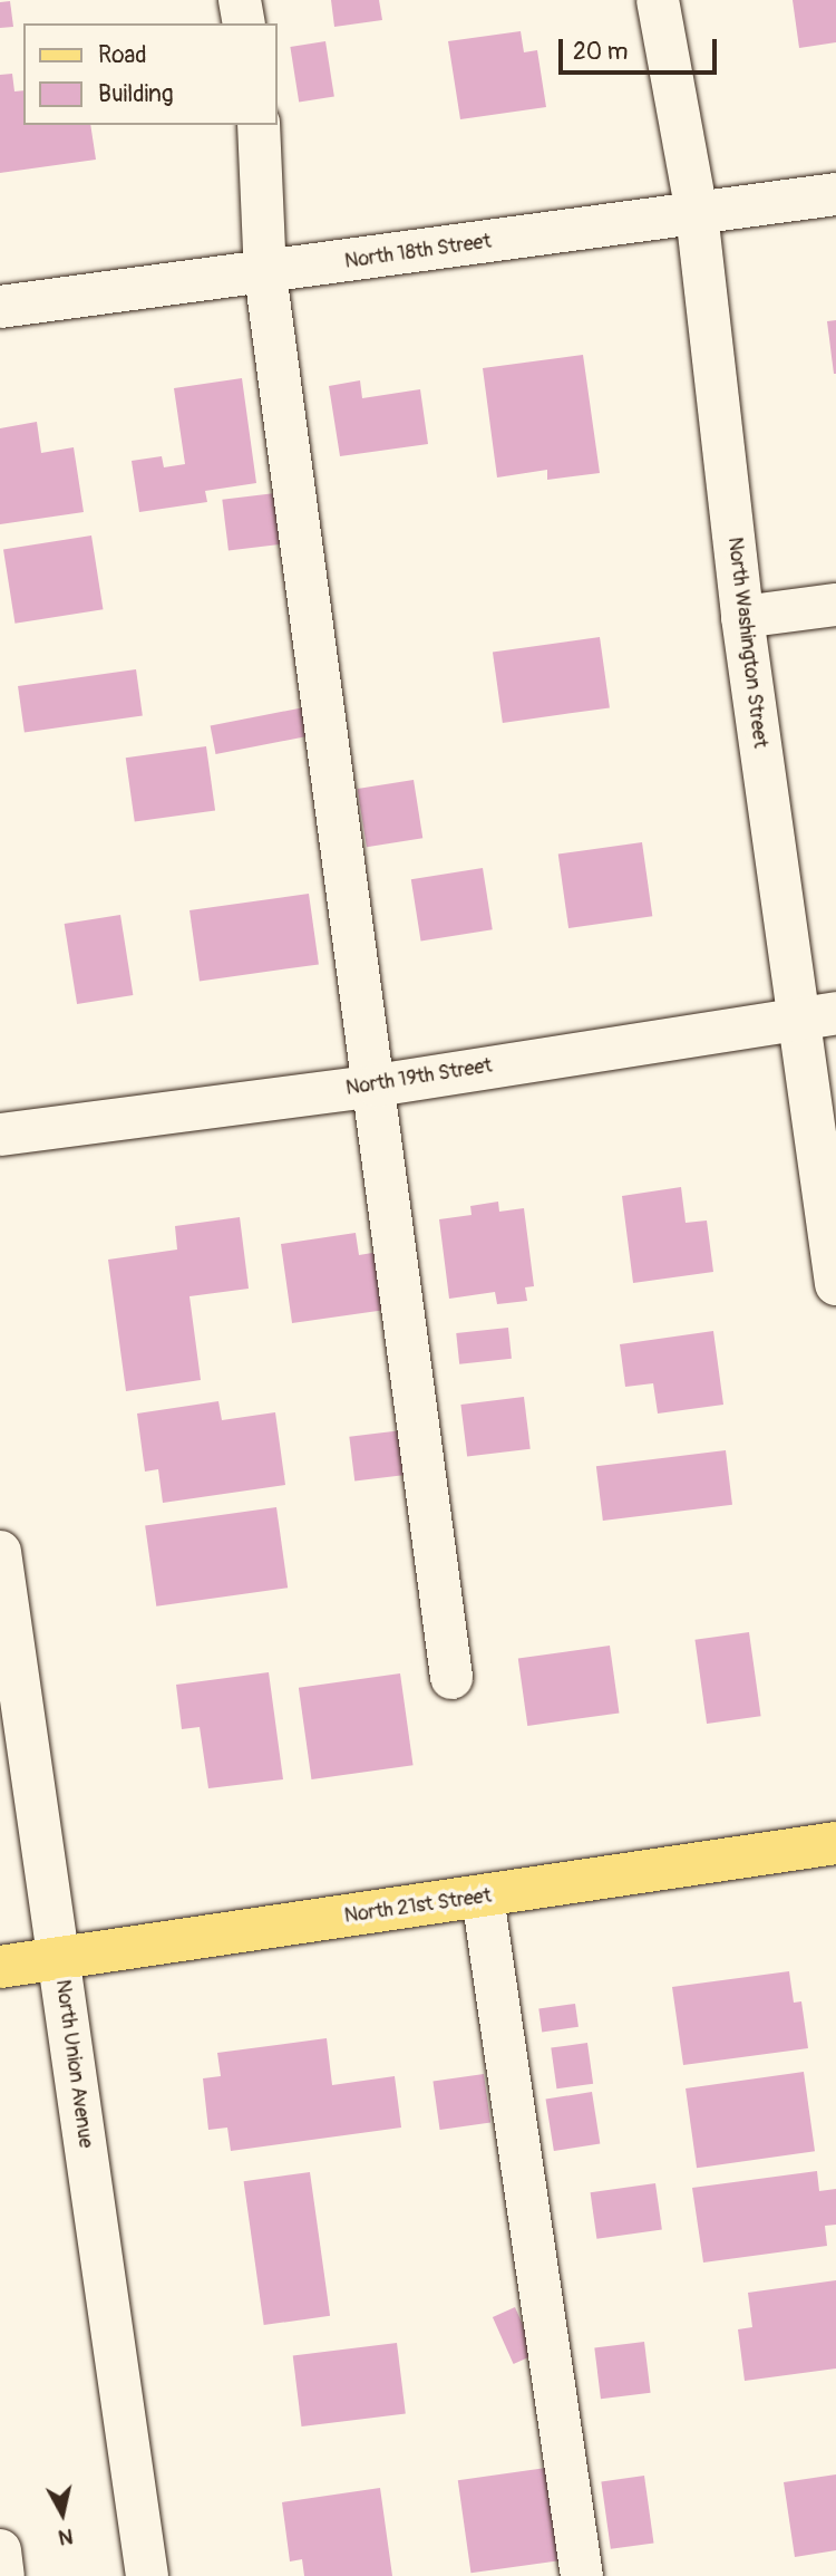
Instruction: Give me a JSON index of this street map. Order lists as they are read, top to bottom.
{
  "streets": {
    "main road": ["North 21st Street"],
    "street": [
      "North 18th Street",
      "North Washington Street",
      "North 19th Street",
      "North Union Avenue"
    ]
  },
  "crossings": [
    ["North 18th Street", "North Washington Street"],
    ["North Washington Street", "North 19th Street"],
    ["North 21st Street", "North Union Avenue"]
  ],
  "legend": ["Road", "Building"],
  "scale_bar": "20 m",
  "north": "bottom"
}
